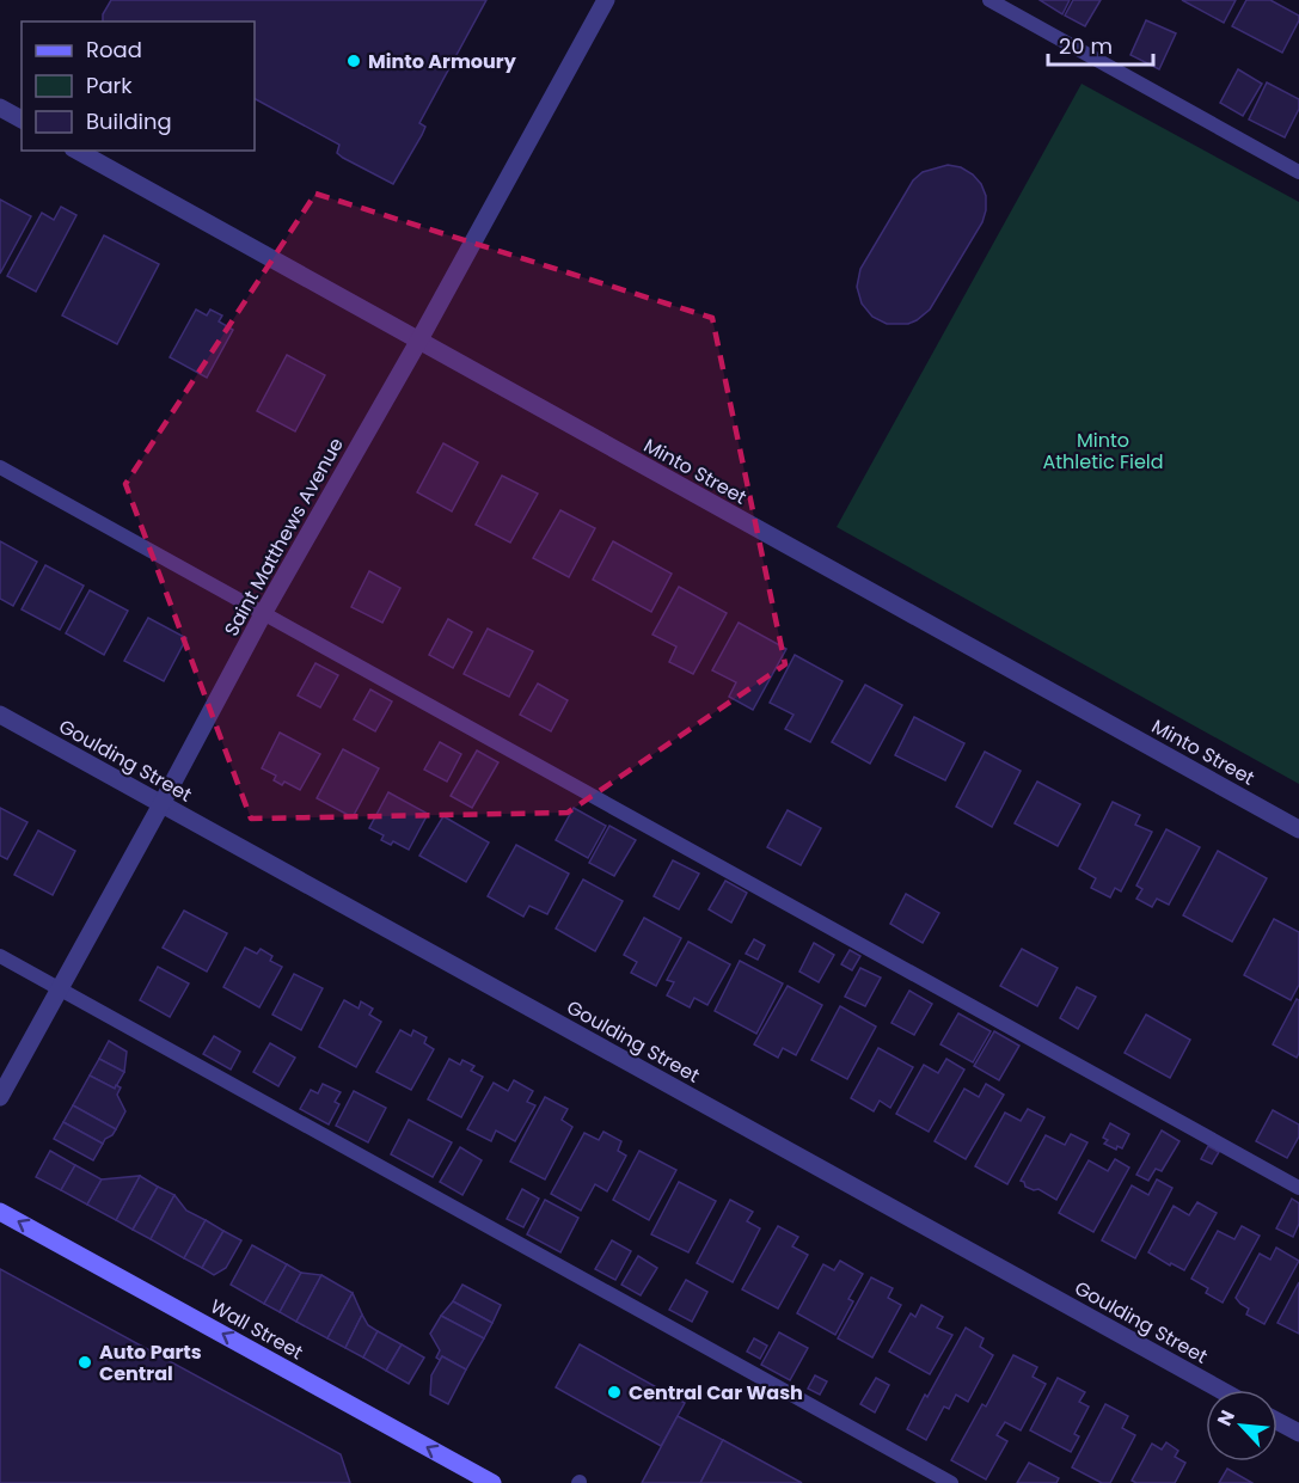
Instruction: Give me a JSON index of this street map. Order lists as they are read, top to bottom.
{
  "streets": {
    "main road": ["Wall Street"],
    "street": ["Minto Street", "Saint Matthews Avenue", "Goulding Street"]
  },
  "crossings": [
    ["Minto Street", "Saint Matthews Avenue"],
    ["Saint Matthews Avenue", "Goulding Street"]
  ],
  "one_way": ["Wall Street"],
  "parks": ["Minto Athletic Field"],
  "places": ["Minto Armoury", "Auto Parts Central", "Central Car Wash"],
  "legend": ["Road", "Park", "Building"],
  "scale_bar": "20 m",
  "north": "top left"
}
